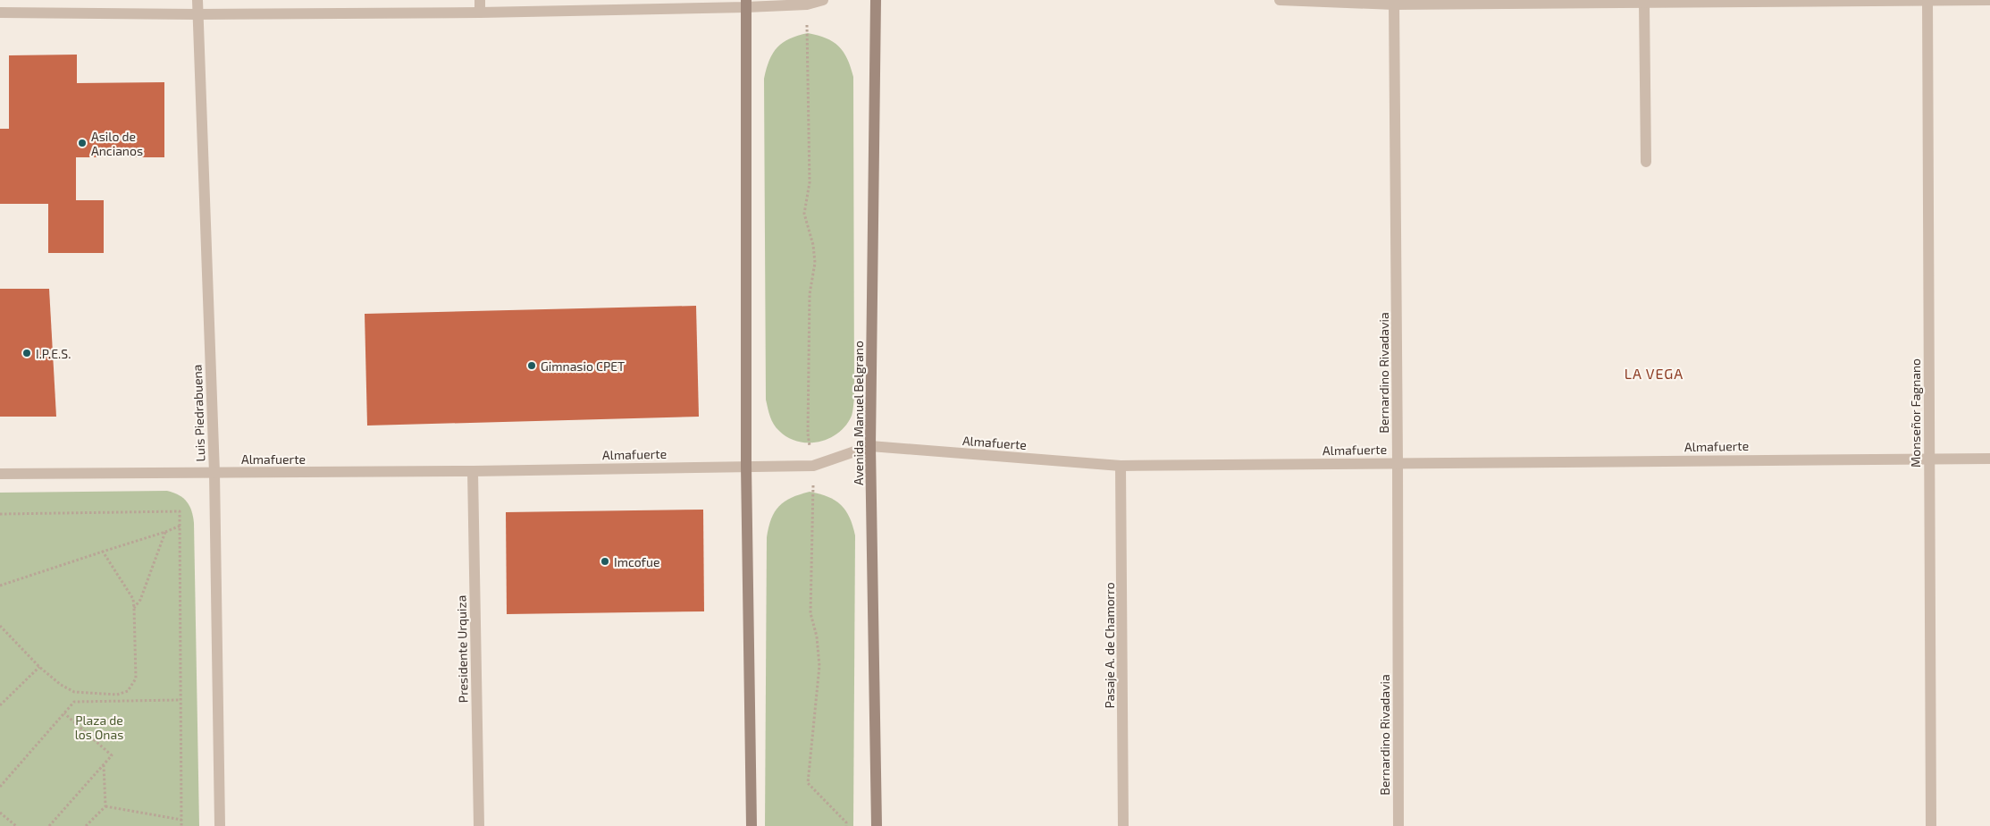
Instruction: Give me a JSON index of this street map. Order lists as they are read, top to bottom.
{
  "streets": {
    "main road": ["Avenida Manuel Belgrano"],
    "street": [
      "Bernardino Rivadavia",
      "Luis Piedrabuena",
      "Monseñor Fagnano",
      "Almafuerte",
      "Pasaje A. de Chamorro",
      "Presidente Urquiza"
    ]
  },
  "crossings": [
    ["Bernardino Rivadavia", "Almafuerte"],
    ["Luis Piedrabuena", "Almafuerte"],
    ["Avenida Manuel Belgrano", "Almafuerte"],
    ["Monseñor Fagnano", "Almafuerte"],
    ["Almafuerte", "Pasaje A. de Chamorro"],
    ["Almafuerte", "Presidente Urquiza"]
  ],
  "districts": ["LA VEGA"],
  "parks": ["Plaza de los Onas"],
  "places": [
    "Asilo de Ancianos",
    "I.P.E.S.",
    "Gimnasio CPET",
    "Imcofue"
  ]
}
